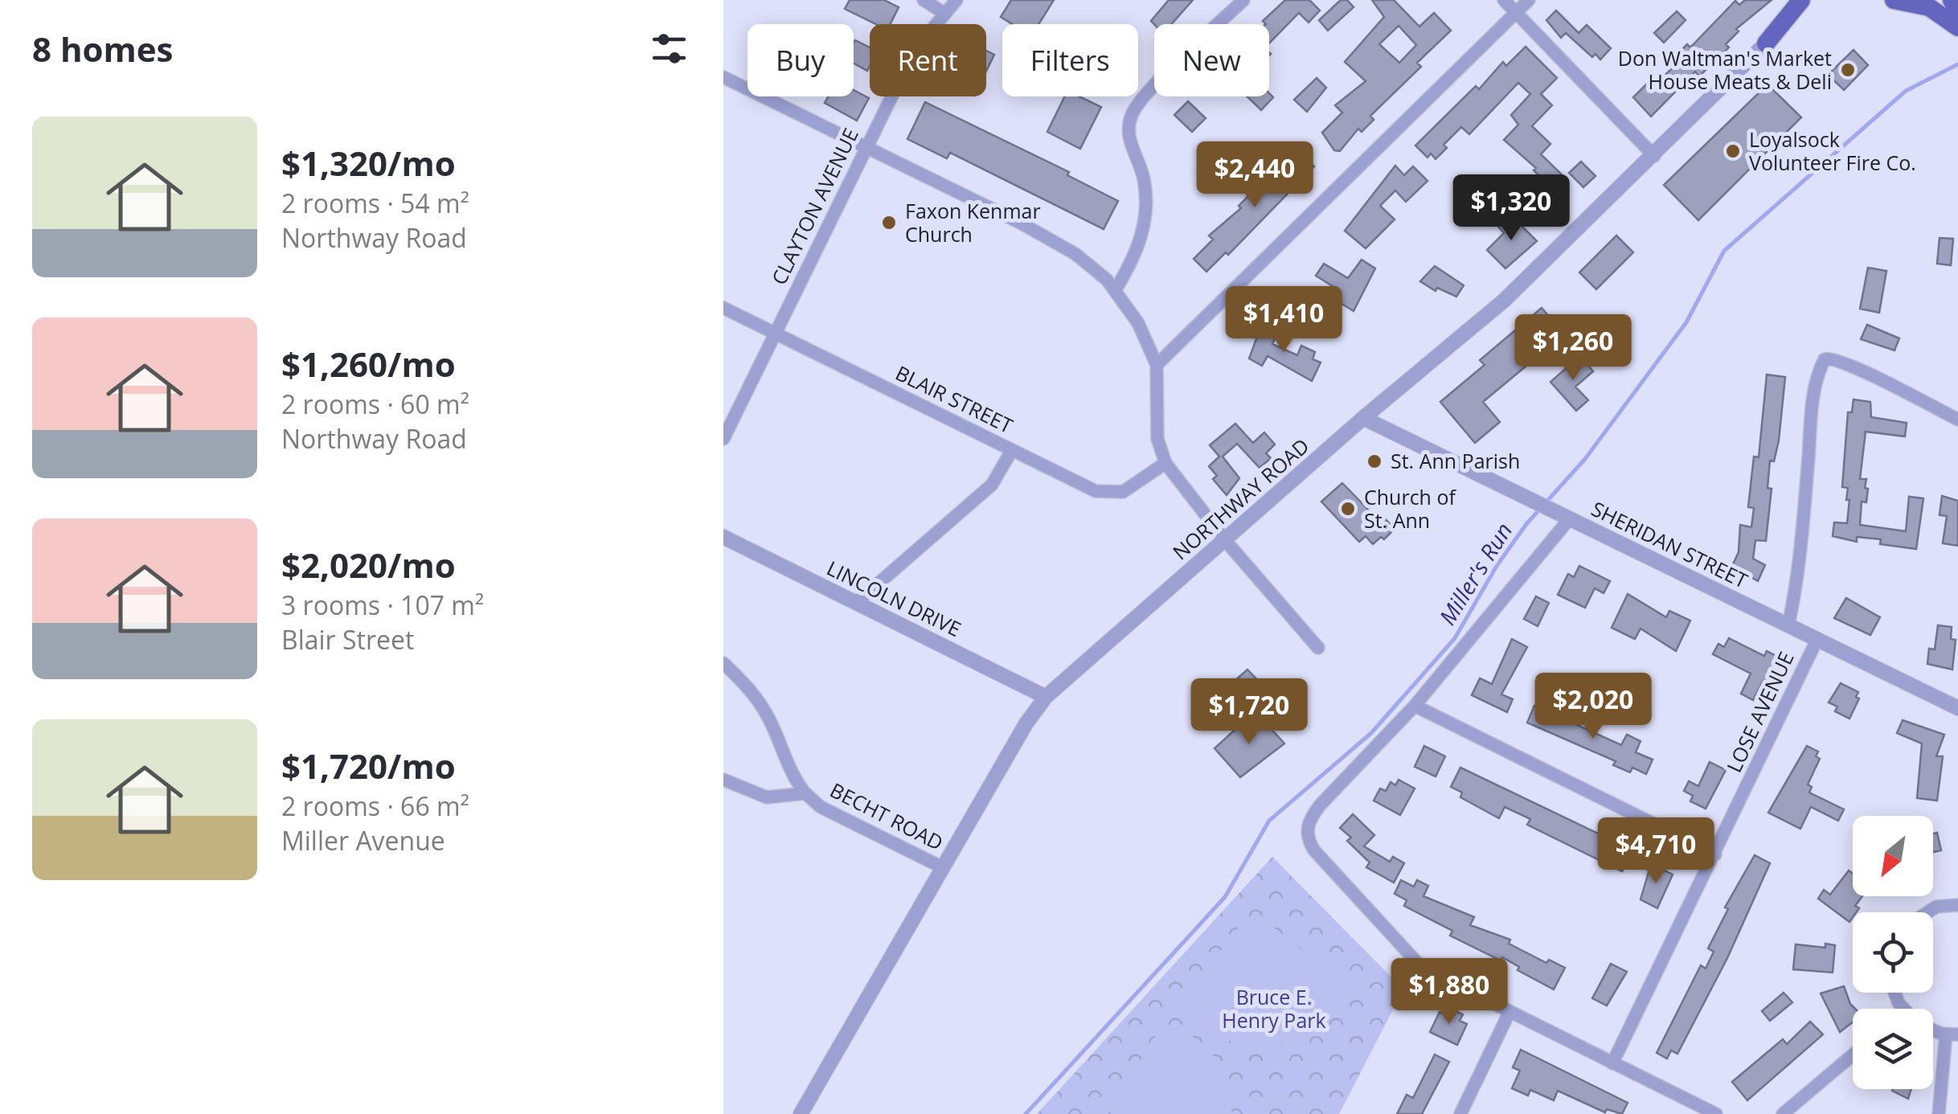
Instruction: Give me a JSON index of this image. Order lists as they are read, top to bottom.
{
  "streets": {
    "street": [
      "CLAYTON AVENUE",
      "BLAIR STREET",
      "NORTHWAY ROAD",
      "SHERIDAN STREET",
      "LINCOLN DRIVE",
      "LOSE AVENUE",
      "BECHT ROAD"
    ]
  },
  "crossings": [
    ["CLAYTON AVENUE", "BLAIR STREET"],
    ["NORTHWAY ROAD", "SHERIDAN STREET"],
    ["NORTHWAY ROAD", "LINCOLN DRIVE"],
    ["NORTHWAY ROAD", "BECHT ROAD"],
    ["SHERIDAN STREET", "LOSE AVENUE"]
  ],
  "water": ["Miller's Run"],
  "parks": ["Bruce E. Henry Park"],
  "places": [
    "Don Waltman's Market House Meats & Deli",
    "Loyalsock Volunteer Fire Co.",
    "Faxon Kenmar Church",
    "St. Ann Parish",
    "Church of St. Ann"
  ],
  "north": "bottom left",
  "page": {
    "heading": "8 homes",
    "chip": [
      "Buy",
      "Rent",
      "Filters",
      "New"
    ],
    "list": [
      {
        "name": "$1,320/mo",
        "note": "2 rooms · 54 m² · Northway Road"
      },
      {
        "name": "$1,260/mo",
        "note": "2 rooms · 60 m² · Northway Road"
      },
      {
        "name": "$2,020/mo",
        "note": "3 rooms · 107 m² · Blair Street"
      },
      {
        "name": "$1,720/mo",
        "note": "2 rooms · 66 m² · Miller Avenue"
      }
    ],
    "price": [
      "$2,440",
      "$1,320",
      "$1,410",
      "$1,260",
      "$2,020",
      "$1,720",
      "$4,710",
      "$1,880"
    ]
  }
}
